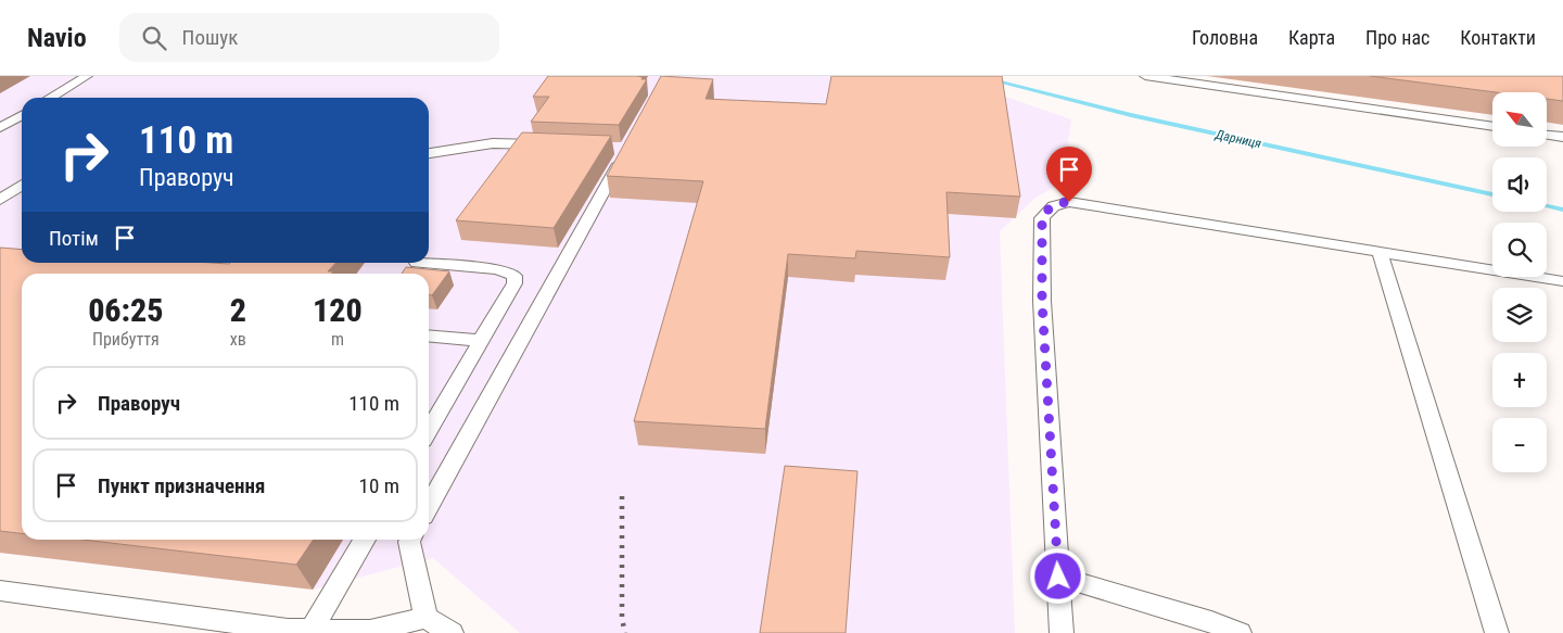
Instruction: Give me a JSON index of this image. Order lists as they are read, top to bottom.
{
  "water": ["Дарниця"],
  "north": "top left",
  "page": {
    "header": "Navio",
    "search": "Пошук",
    "nav": [
      "Головна",
      "Карта",
      "Про нас",
      "Контакти"
    ],
    "map_buttons": ["+", "−"],
    "turn": ["110 m", "Праворуч"],
    "then": "Потім",
    "eta": [
      "06:25",
      "Прибуття",
      "2",
      "хв",
      "120",
      "m"
    ],
    "list": [
      {
        "name": "Праворуч",
        "value": "110 m"
      },
      {
        "name": "Пункт призначення",
        "value": "10 m"
      }
    ]
  }
}
